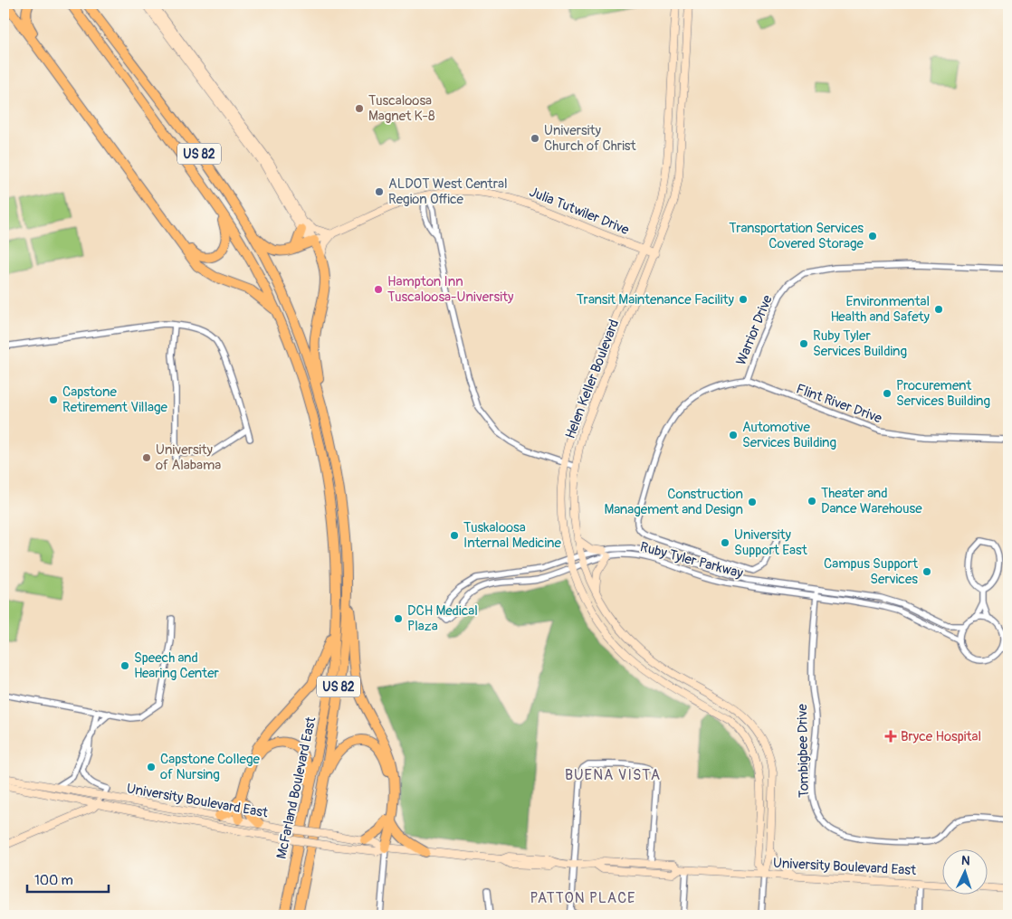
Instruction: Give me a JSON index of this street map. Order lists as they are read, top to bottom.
{
  "streets": {
    "highway": ["US 82", "McFarland Boulevard East"],
    "street": [
      "Julia Tutwiler Drive",
      "Warrior Drive",
      "Helen Keller Boulevard",
      "Flint River Drive",
      "Ruby Tyler Parkway",
      "Tombigbee Drive",
      "University Boulevard East"
    ]
  },
  "crossings": [
    ["Julia Tutwiler Drive", "Helen Keller Boulevard"],
    ["Warrior Drive", "Flint River Drive"],
    ["Helen Keller Boulevard", "Ruby Tyler Parkway"],
    ["Helen Keller Boulevard", "University Boulevard East"],
    ["Ruby Tyler Parkway", "Tombigbee Drive"]
  ],
  "districts": ["BUENA VISTA", "PATTON PLACE"],
  "places": {
    "other": [
      "Tuscaloosa Magnet K-8",
      "University Church of Christ",
      "ALDOT West Central Region Office",
      "Transportation Services Covered Storage",
      "Hampton Inn Tuscaloosa-University",
      "Transit Maintenance Facility",
      "Environmental Health and Safety",
      "Ruby Tyler Services Building",
      "Procurement Services Building",
      "Capstone Retirement Village",
      "Automotive Services Building",
      "University of Alabama",
      "Theater and Dance Warehouse",
      "Construction Management and Design",
      "Tuskaloosa Internal Medicine",
      "University Support East",
      "Campus Support Services",
      "DCH Medical Plaza",
      "Speech and Hearing Center",
      "Capstone College of Nursing"
    ],
    "health": ["Bryce Hospital"]
  },
  "scale_bar": "100 m",
  "north": "top"
}
